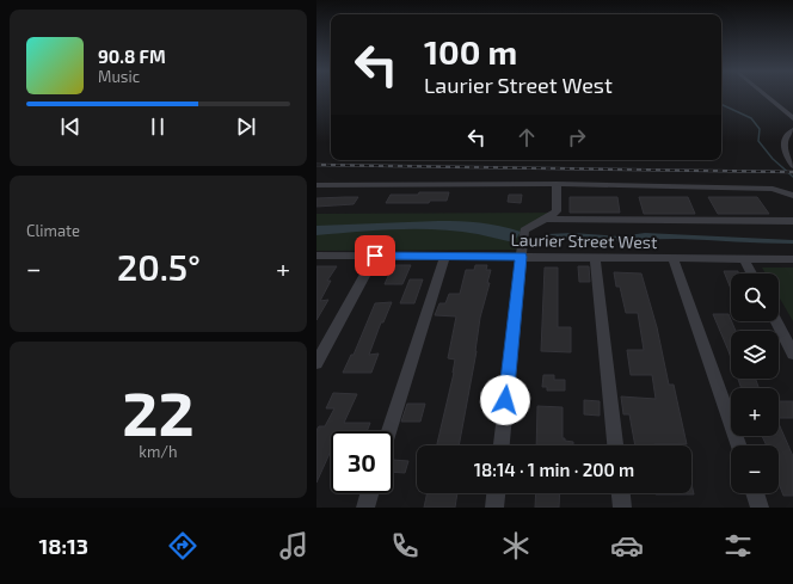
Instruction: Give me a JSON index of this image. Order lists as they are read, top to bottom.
{
  "streets": {
    "street": ["Laurier Street West"]
  },
  "page": {
    "turn": ["100 m", "Laurier Street West"],
    "song": ["90.8 FM", "Music"],
    "tile": [
      "Climate",
      ["22", "km/h"]
    ],
    "heat": ["−", "20.5°", "+"],
    "map_buttons": ["+", "−"],
    "limit": "30",
    "trip": "18:14 · 1 min · 200 m",
    "tabs": "18:13"
  }
}
